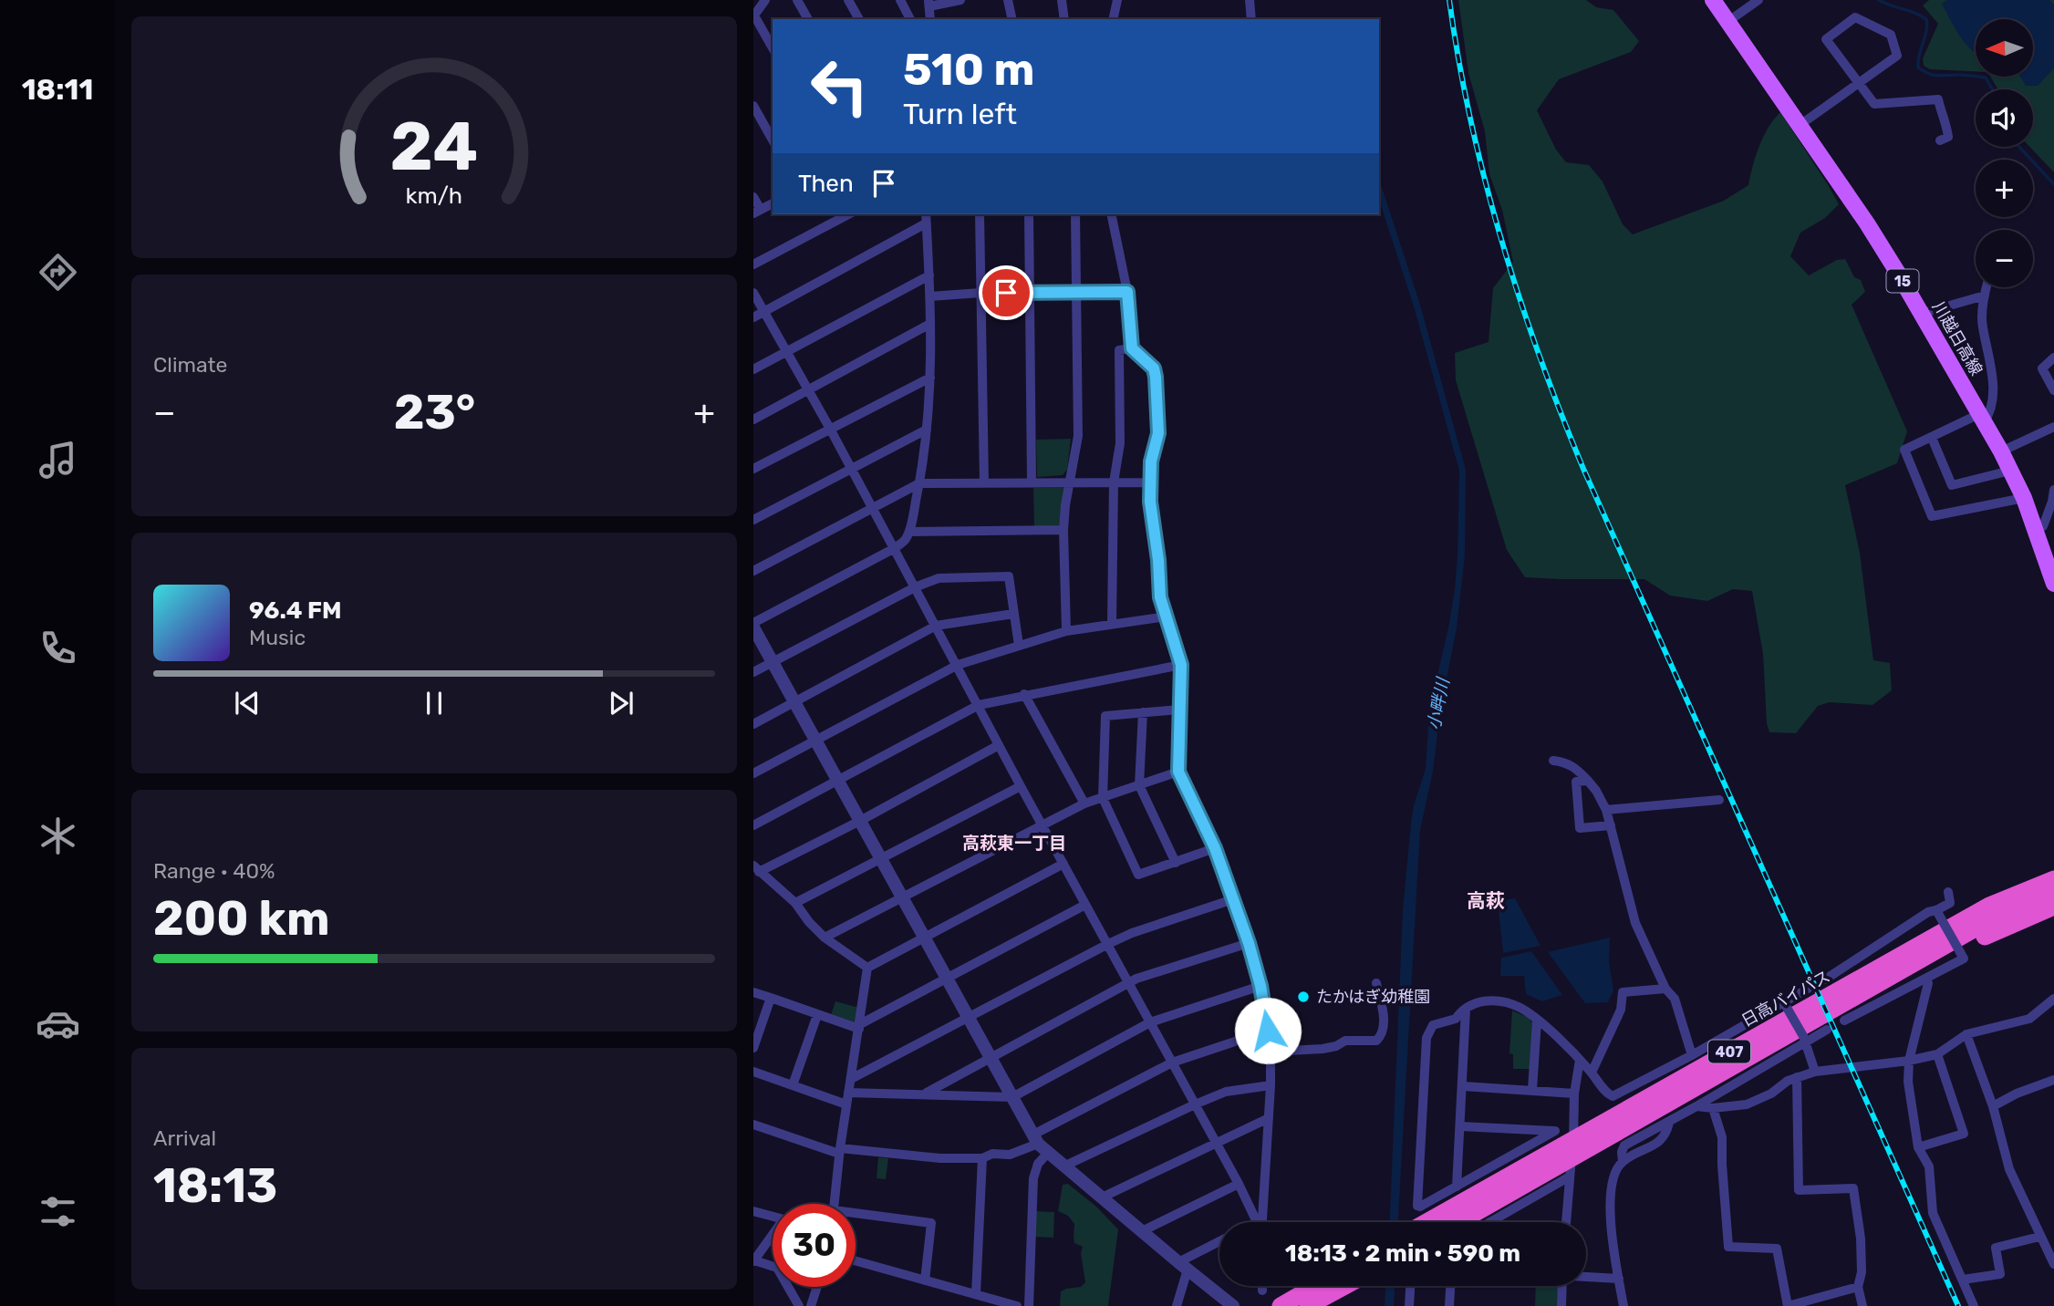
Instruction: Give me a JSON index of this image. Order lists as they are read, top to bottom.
{
  "streets": {
    "highway": ["日高バイパス", "407"],
    "main road": ["15", "川越日高線"]
  },
  "crossings": [
    ["日高バイパス", "407"]
  ],
  "districts": ["高萩東一丁目", "高萩"],
  "water": ["小畔川"],
  "places": ["たかはぎ幼稚園"],
  "north": "left",
  "page": {
    "tabs": "18:11",
    "map_buttons": ["+", "−"],
    "turn": ["510 m", "Turn left"],
    "then": "Then",
    "tile": [
      "Climate",
      ["Range · 40%", "200 km"],
      ["Arrival", "18:13"]
    ],
    "heat": ["−", "23°", "+"],
    "song": ["96.4 FM", "Music"],
    "limit": "30",
    "trip": "18:13 · 2 min · 590 m",
    "gauge": ["24", "km/h"]
  }
}
